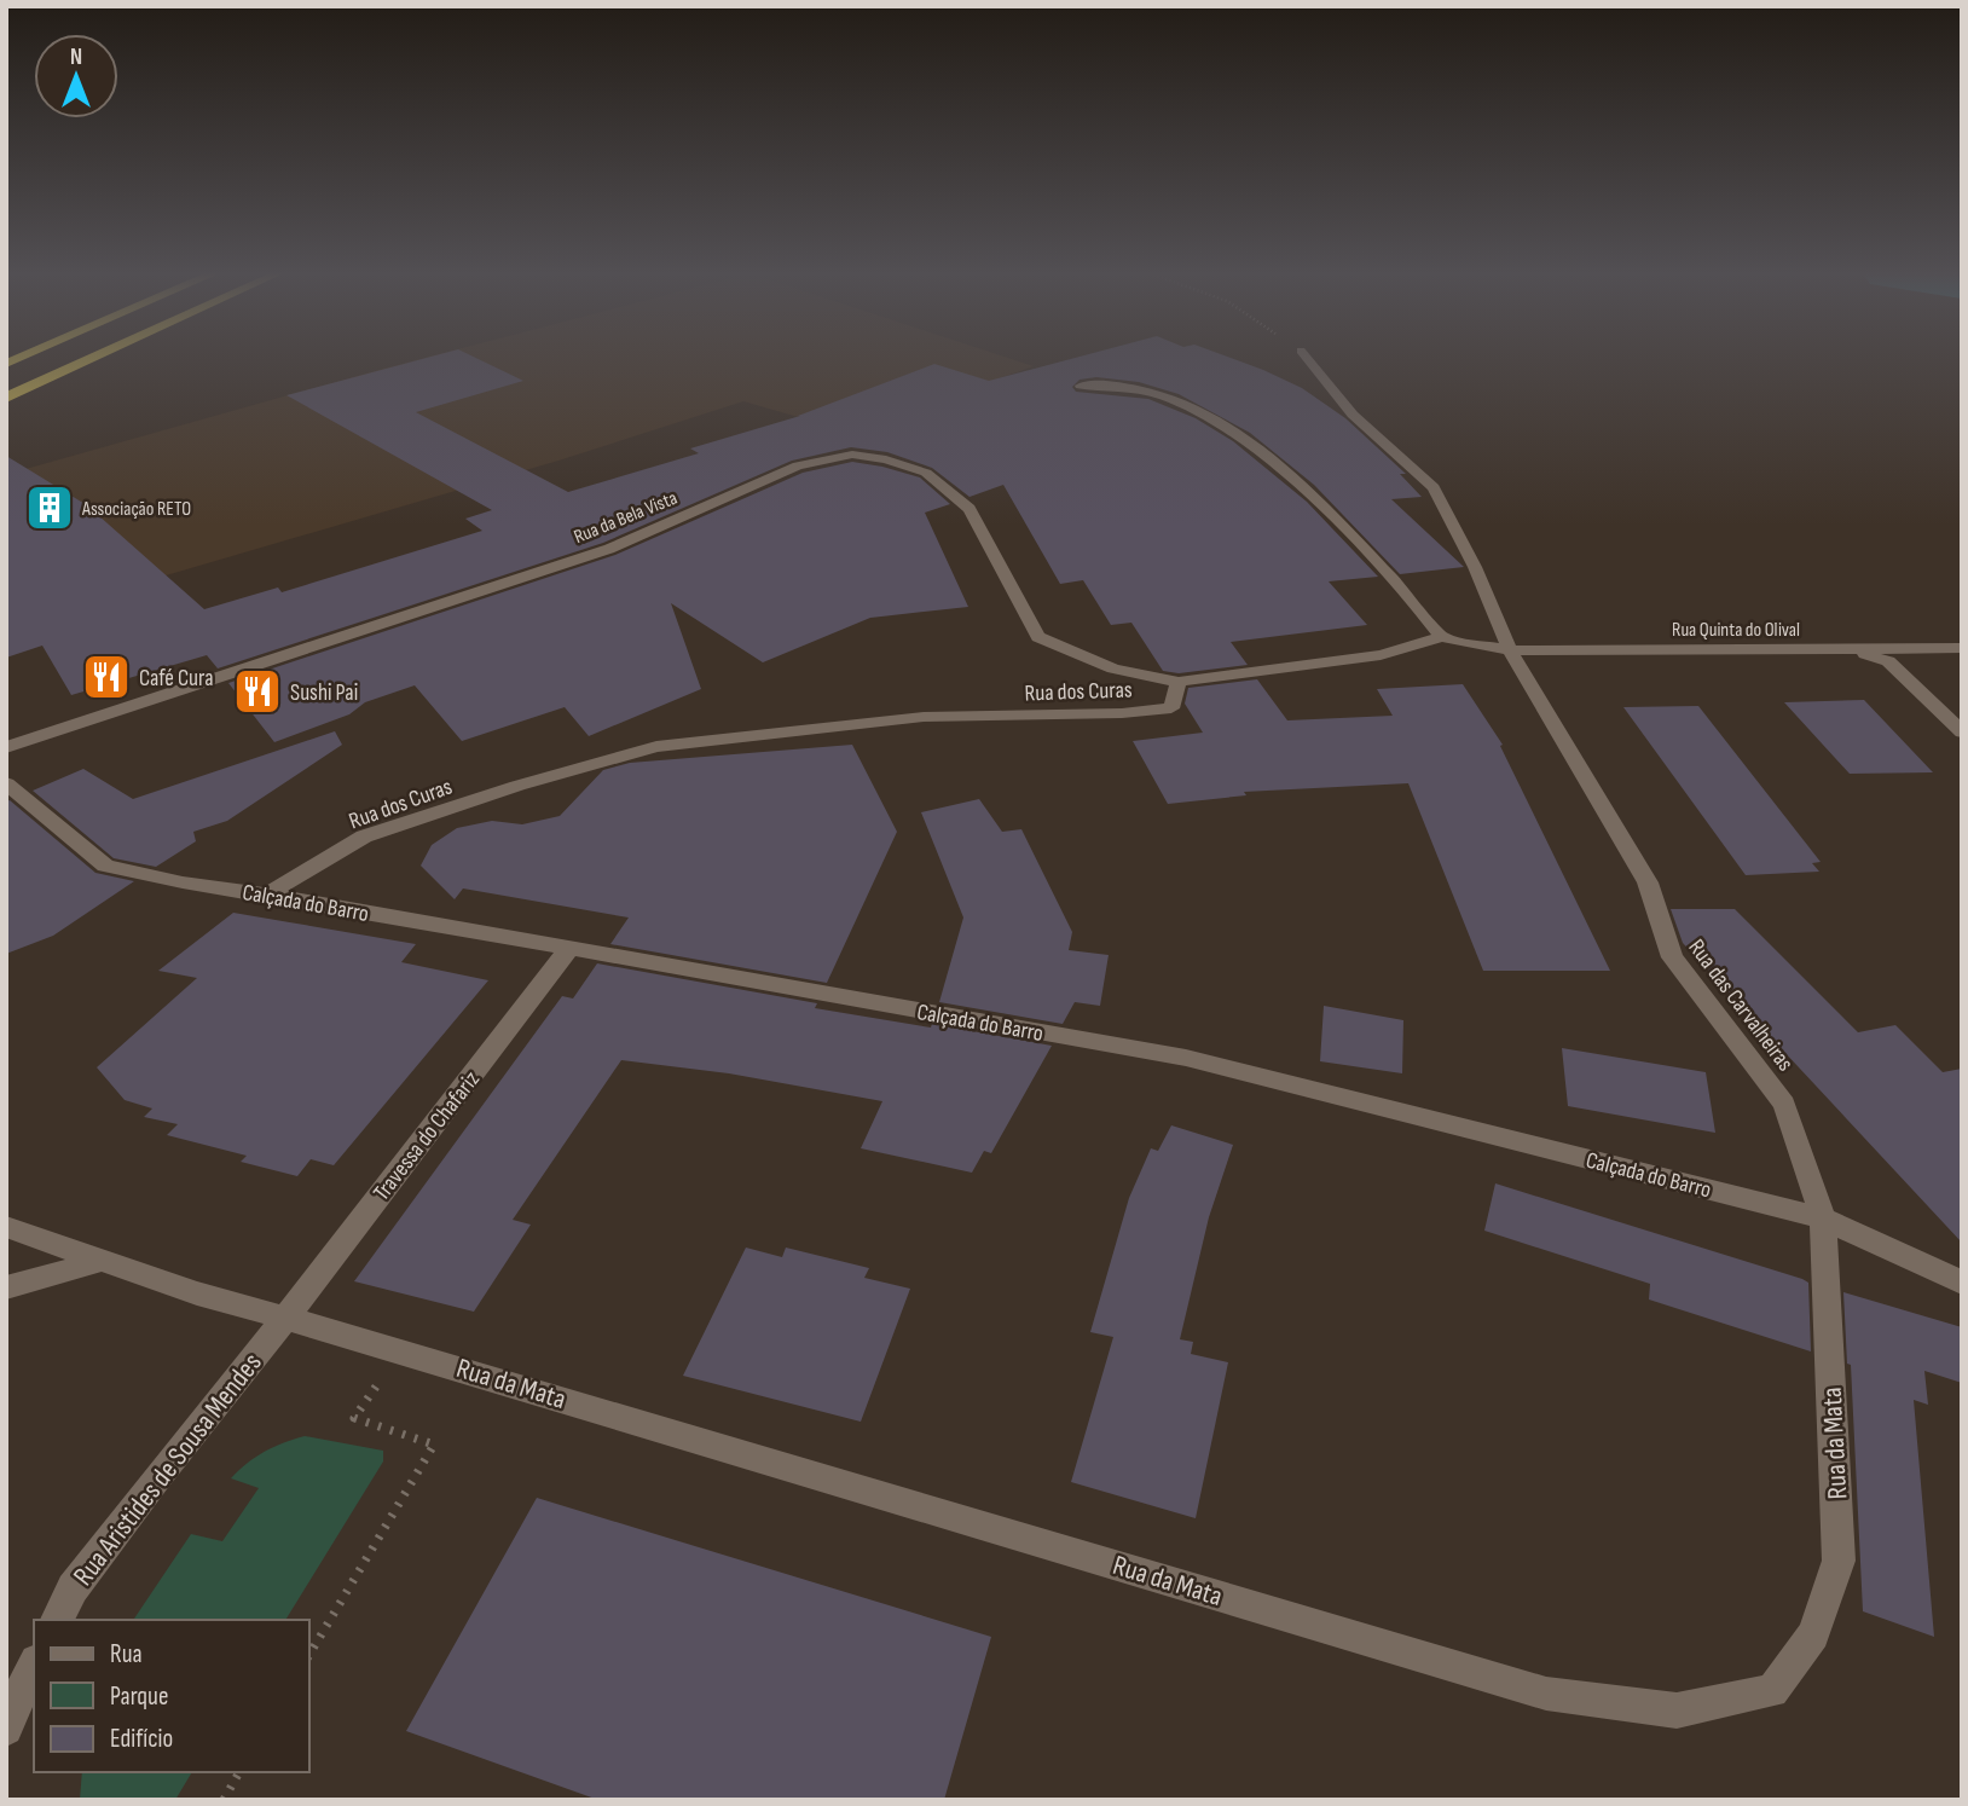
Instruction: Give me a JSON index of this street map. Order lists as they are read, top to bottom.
{
  "streets": {
    "street": [
      "Rua da Bela Vista",
      "Rua Quinta do Olival",
      "Rua dos Curas",
      "Calçada do Barro",
      "Rua das Carvalheiras",
      "Travessa do Chafariz",
      "Rua da Mata",
      "Rua Aristides de Sousa Mendes"
    ]
  },
  "crossings": [
    ["Rua da Bela Vista", "Rua dos Curas"],
    ["Rua Quinta do Olival", "Rua das Carvalheiras"],
    ["Rua dos Curas", "Calçada do Barro"],
    ["Calçada do Barro", "Rua das Carvalheiras"],
    ["Calçada do Barro", "Travessa do Chafariz"],
    ["Calçada do Barro", "Rua da Mata"],
    ["Rua das Carvalheiras", "Rua da Mata"],
    ["Travessa do Chafariz", "Rua da Mata"],
    ["Travessa do Chafariz", "Rua Aristides de Sousa Mendes"],
    ["Rua da Mata", "Rua Aristides de Sousa Mendes"]
  ],
  "places": {
    "building": ["Associação RETO"],
    "restaurant": ["Café Cura", "Sushi Pai"]
  },
  "legend": ["Rua", "Parque", "Edifício"],
  "north": "top"
}
